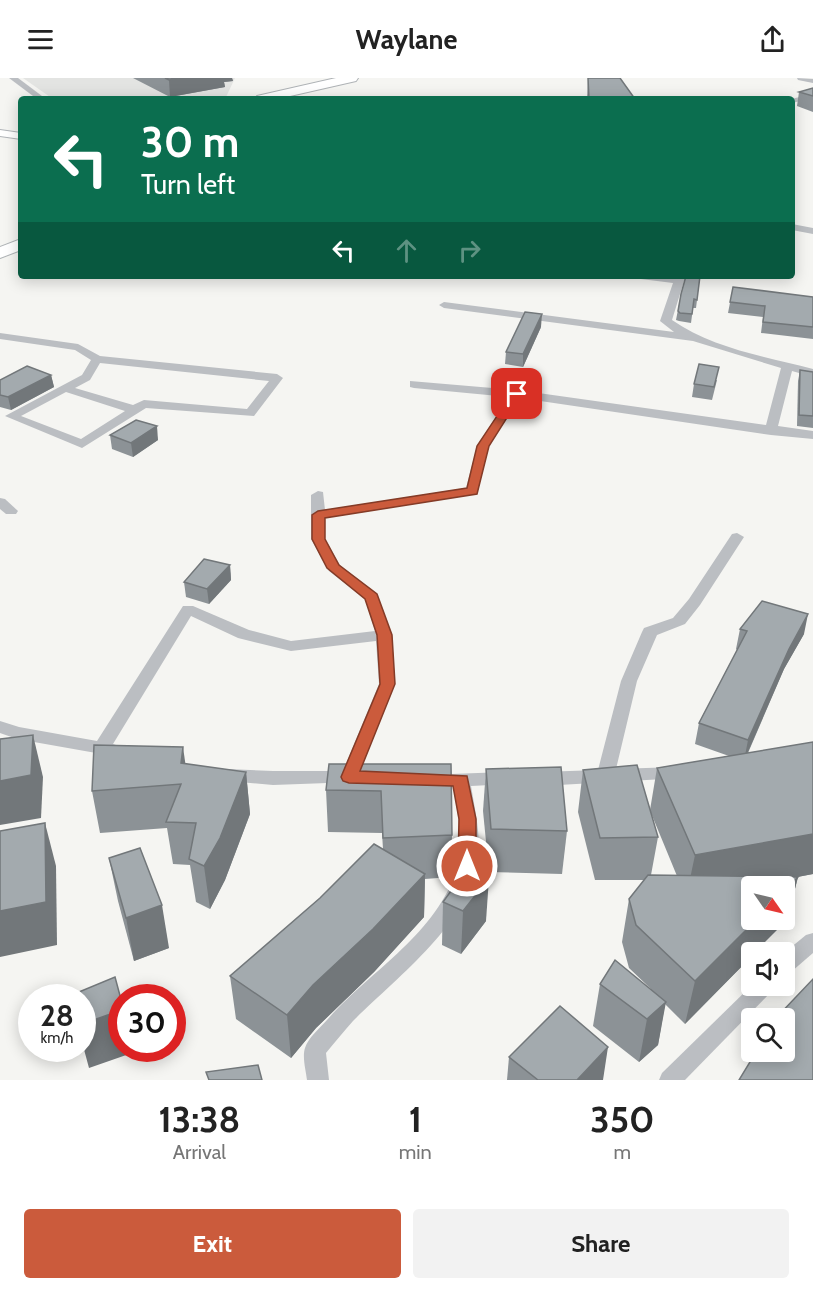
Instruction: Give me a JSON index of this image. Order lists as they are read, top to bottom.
{
  "north": "bottom right",
  "page": {
    "header": "Waylane",
    "turn": ["30 m", "Turn left"],
    "speed": "28 km/h",
    "limit": "30",
    "eta": [
      "13:38",
      "Arrival",
      "1",
      "min",
      "350",
      "m"
    ],
    "buttons": ["Exit", "Share"]
  }
}
